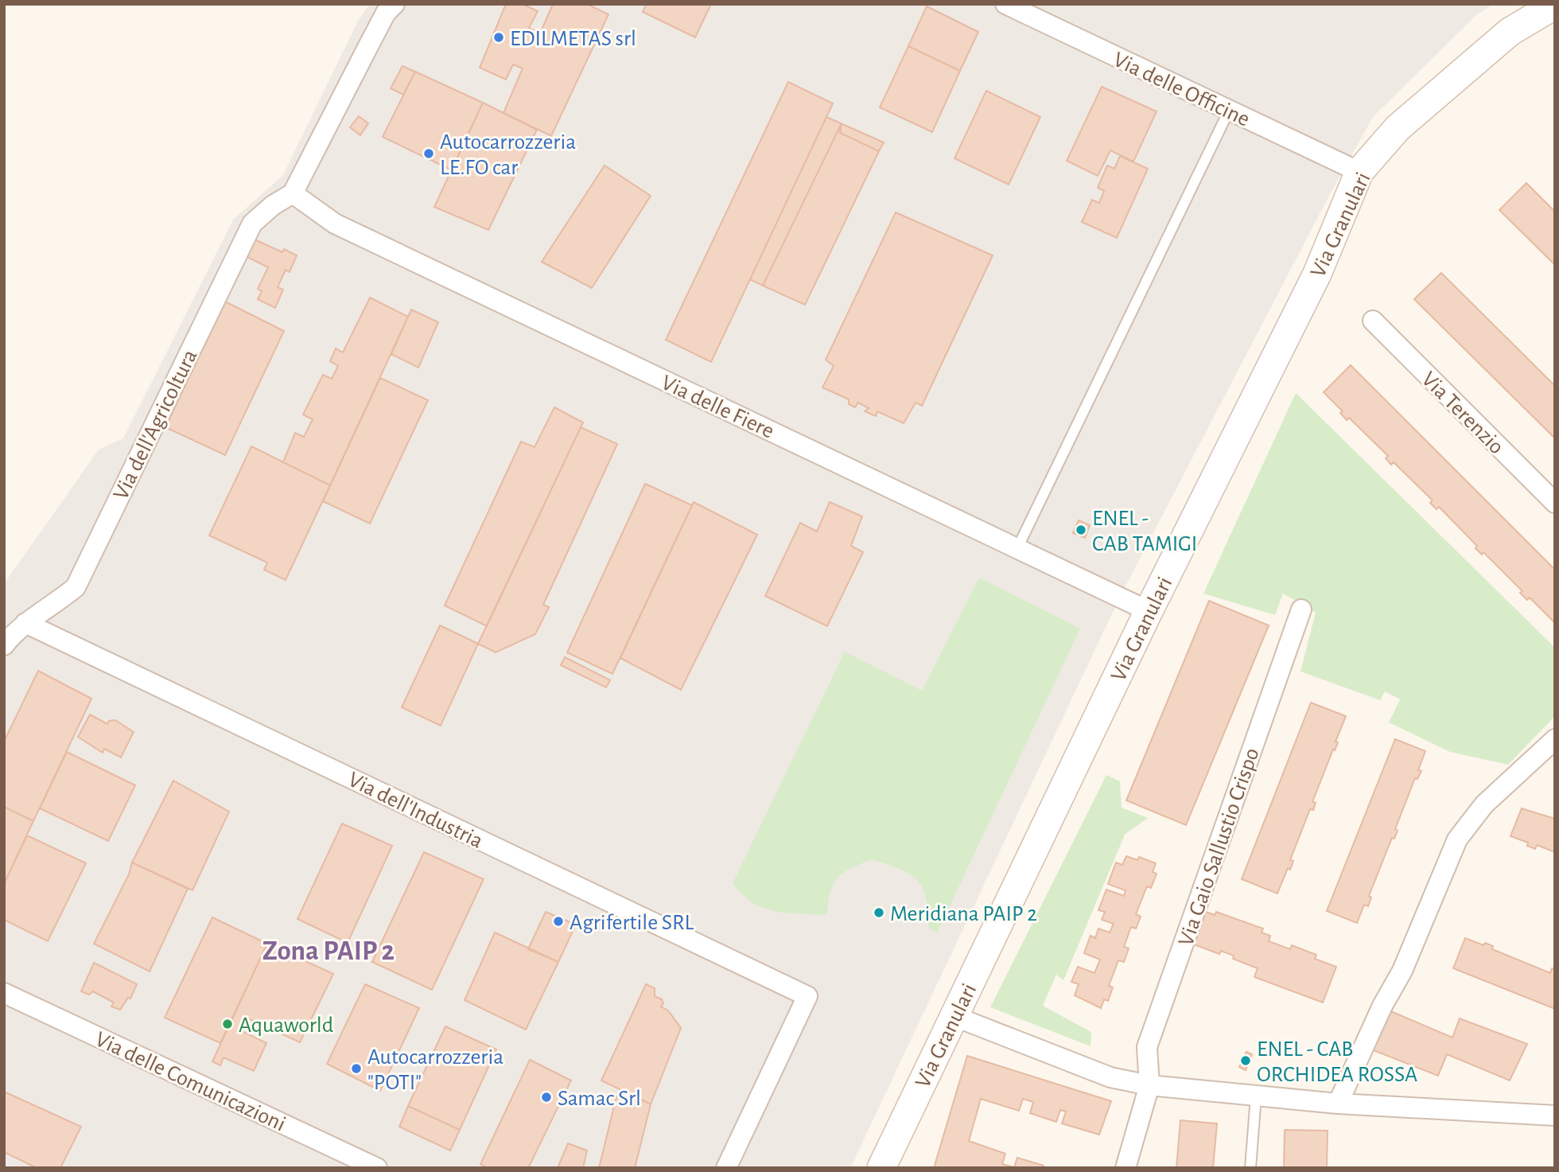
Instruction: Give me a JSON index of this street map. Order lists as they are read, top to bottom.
{
  "streets": {
    "street": [
      "Via delle Officine",
      "Via Granulari",
      "Via delle Fiere",
      "Via Terenzio",
      "Via dell'Agricoltura",
      "Via dell'Industria",
      "Via Gaio Sallustio Crispo",
      "Via delle Comunicazioni"
    ]
  },
  "crossings": [
    ["Via delle Officine", "Via Granulari"],
    ["Via Granulari", "Via delle Fiere"],
    ["Via delle Fiere", "Via dell'Agricoltura"],
    ["Via dell'Agricoltura", "Via dell'Industria"]
  ],
  "districts": ["Zona PAIP 2"],
  "places": [
    "EDILMETAS srl",
    "Autocarrozzeria LE.FO car",
    "ENEL - CAB TAMIGI",
    "Meridiana PAIP 2",
    "Agrifertile SRL",
    "Aquaworld",
    "ENEL - CAB ORCHIDEA ROSSA",
    "Autocarrozzeria \"POTI\"",
    "Samac Srl"
  ]
}
